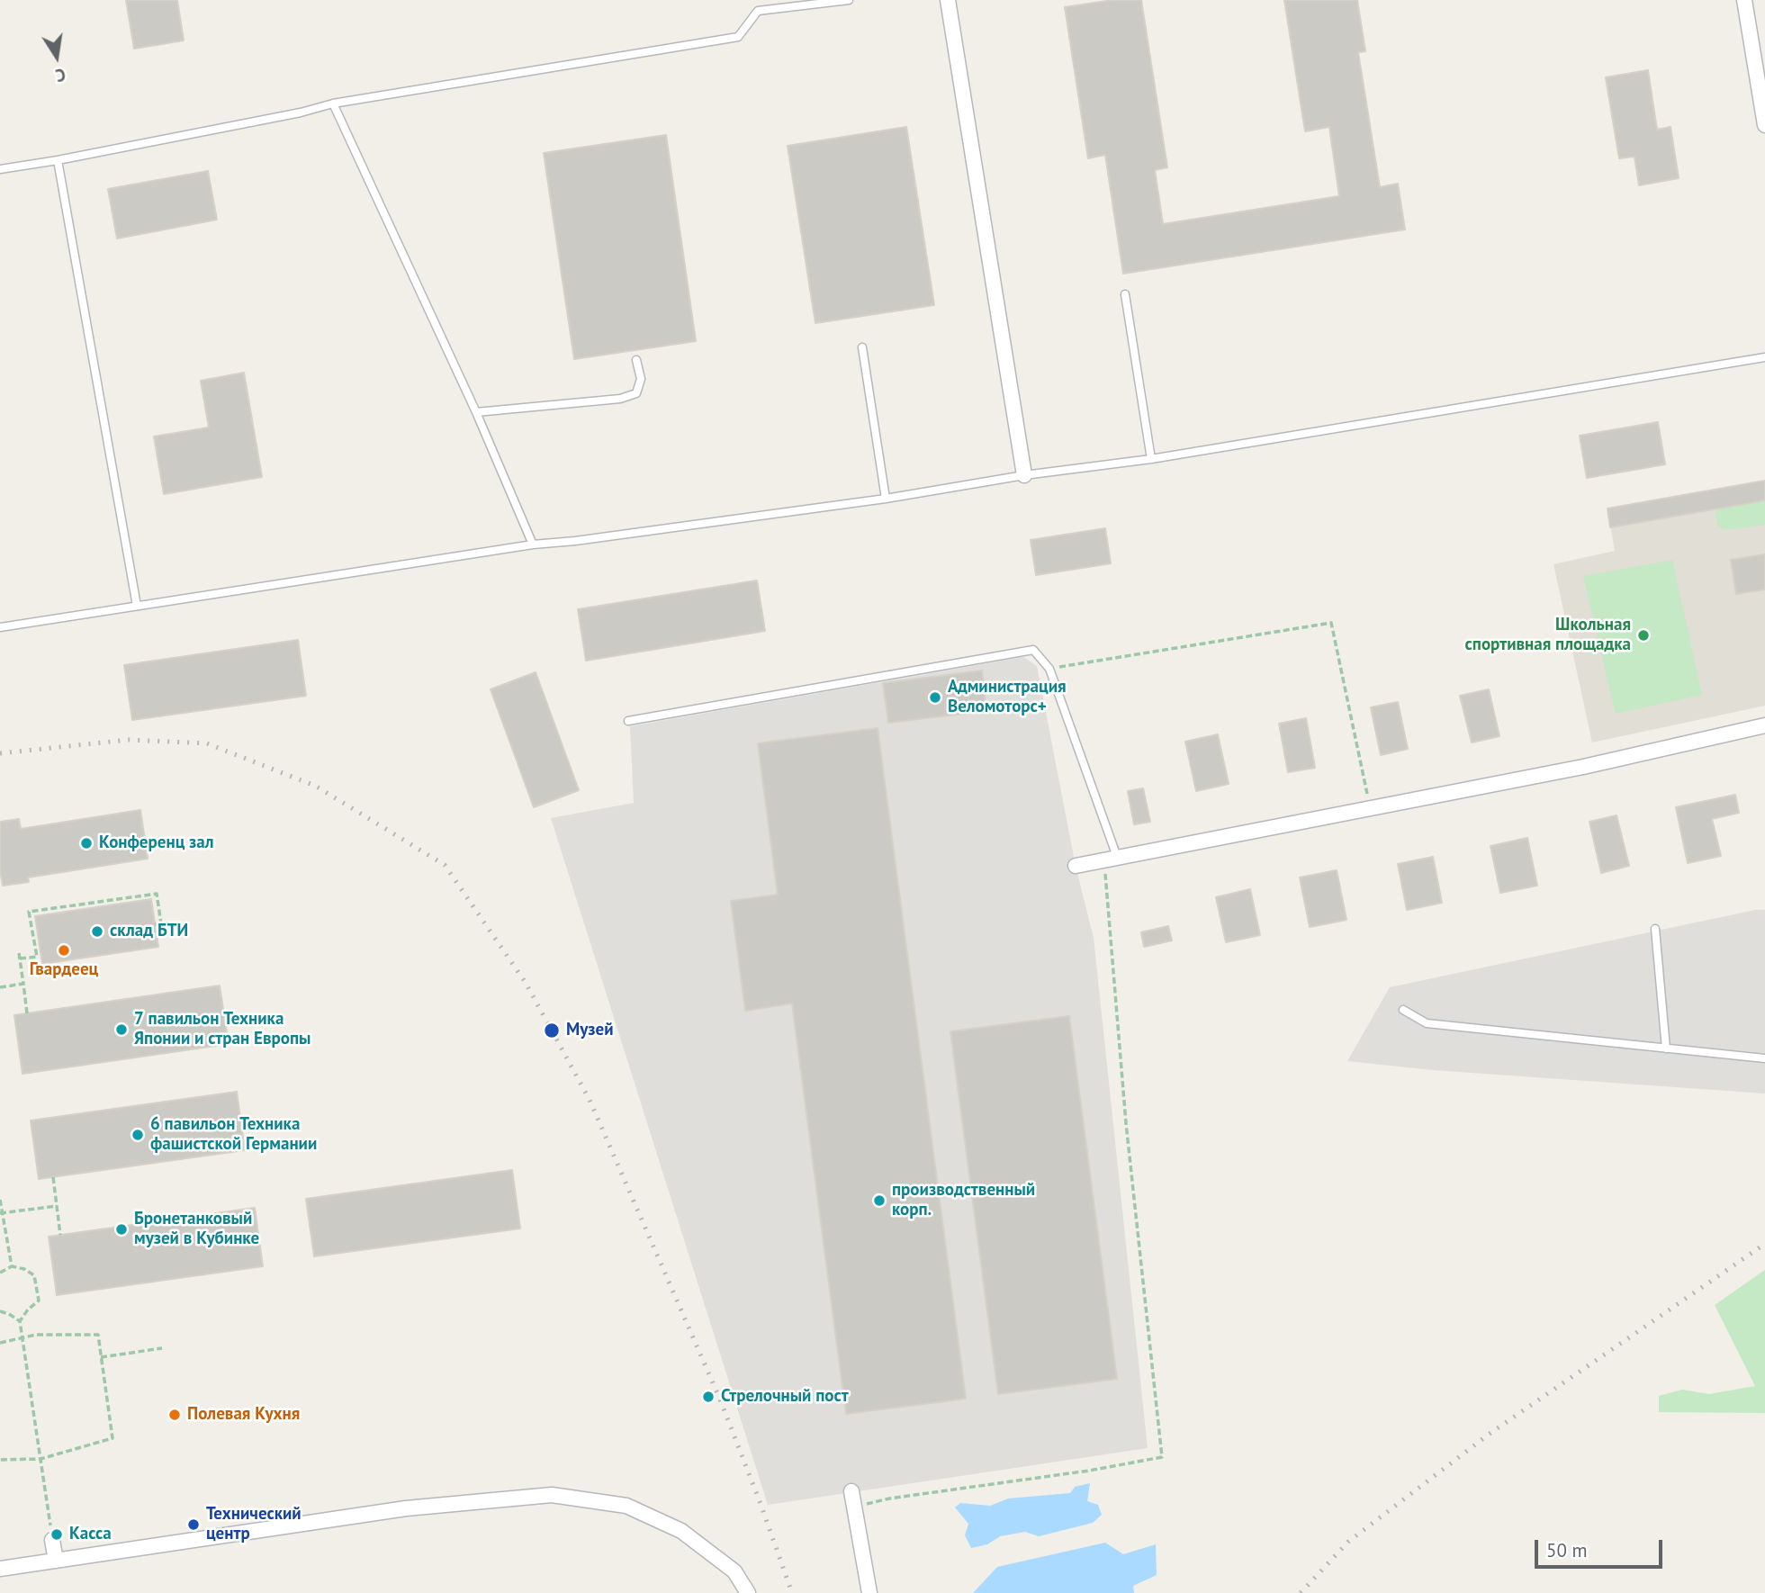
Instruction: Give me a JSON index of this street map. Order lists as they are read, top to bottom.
{
  "places": [
    "Школьная спортивная площадка",
    "Администрация Веломоторс+",
    "Конференц зал",
    "склад БТИ",
    "Гвардеец",
    "7 павильон Техника Японии и стран Европы",
    "Музей",
    "6 павильон Техника фашистской Германии",
    "производственный корп.",
    "Бронетанковый музей в Кубинке",
    "Стрелочный пост",
    "Полевая Кухня",
    "Технический центр",
    "Касса"
  ],
  "scale_bar": "50 m",
  "north": "bottom"
}
